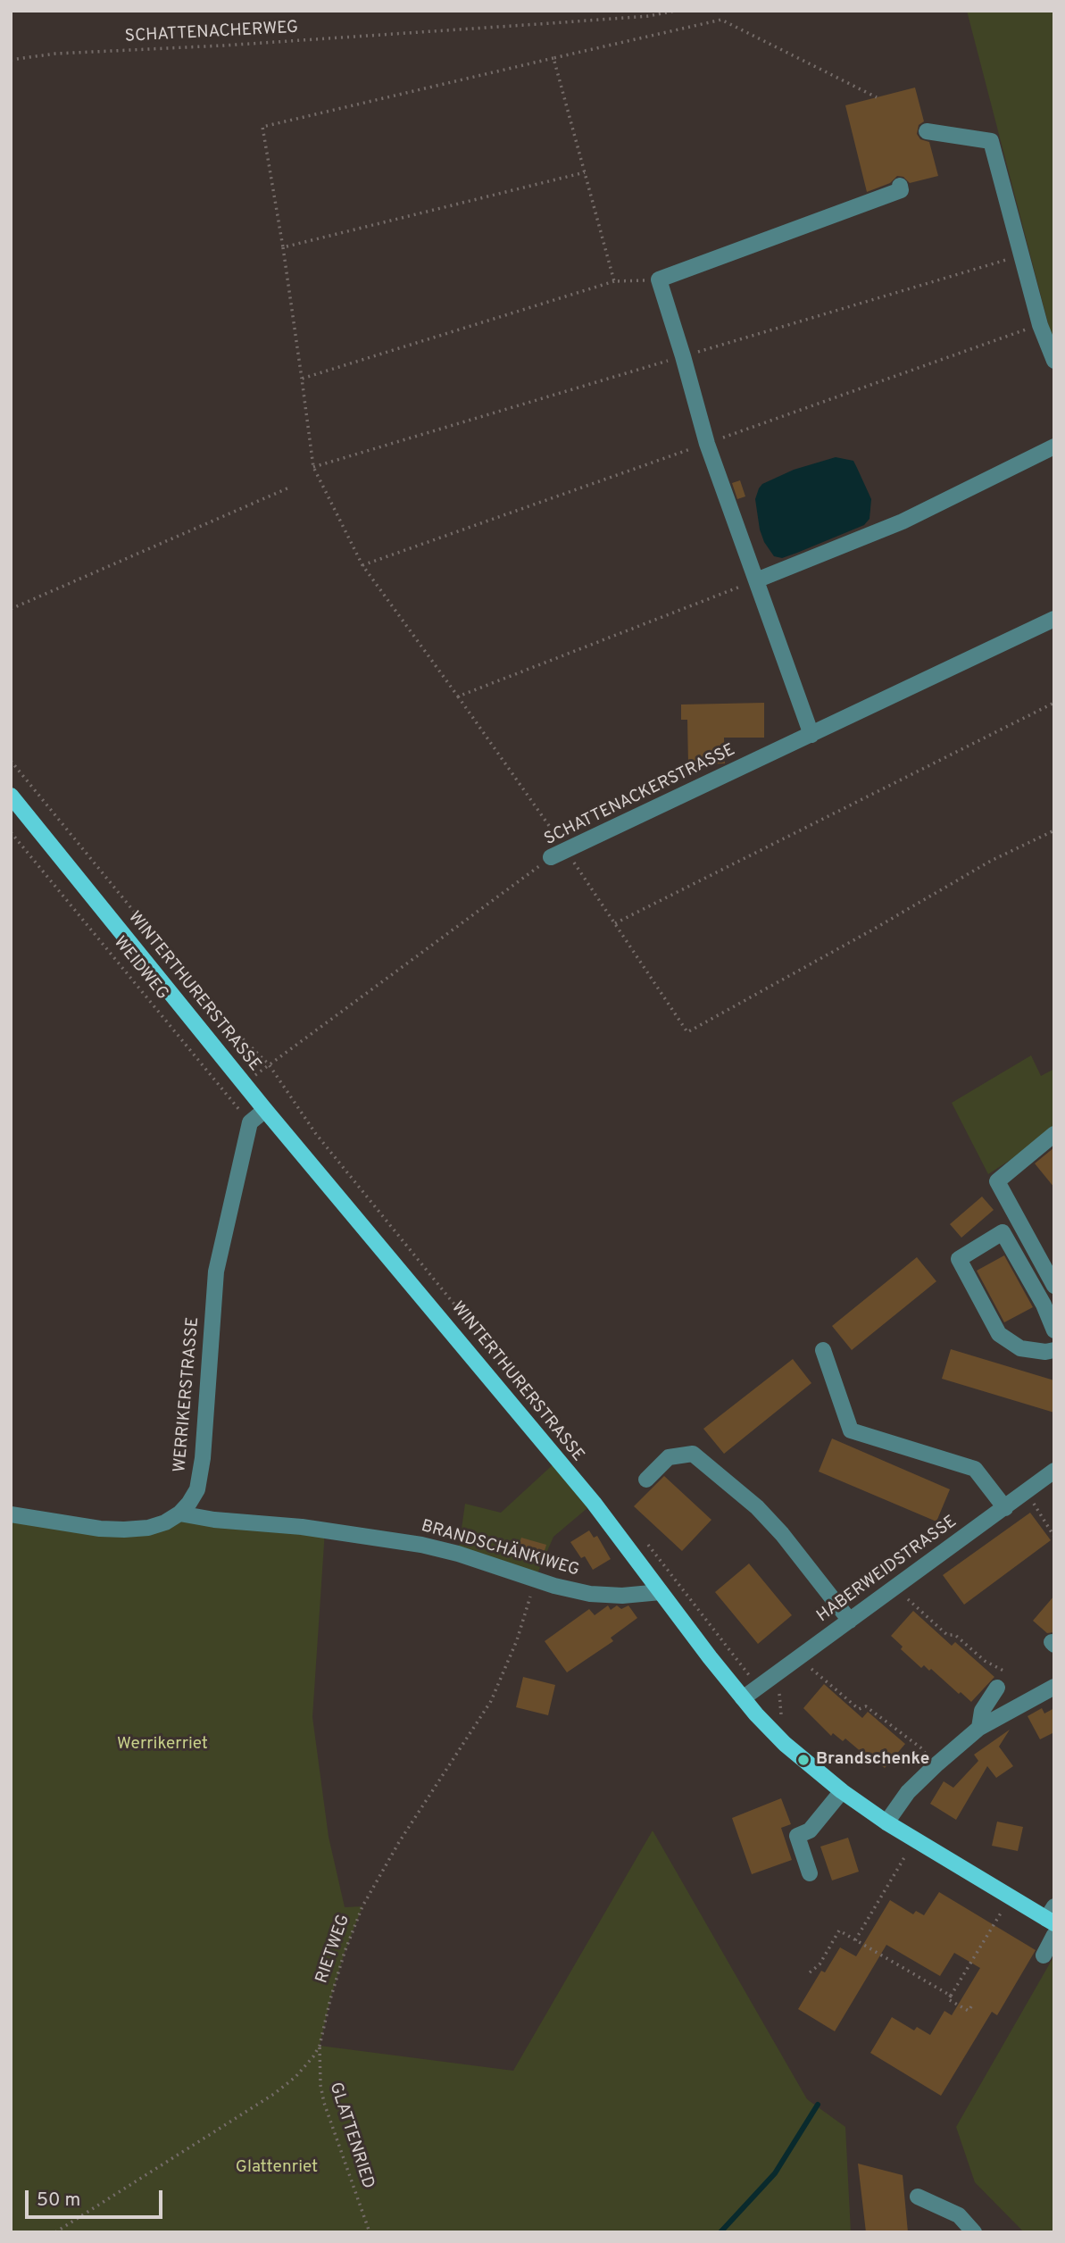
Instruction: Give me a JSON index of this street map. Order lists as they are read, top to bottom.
{
  "streets": {
    "main road": ["WINTERTHURERSTRASSE"],
    "street": [
      "SCHATTENACKERSTRASSE",
      "WERRIKERSTRASSE",
      "BRANDSCHÄNKIWEG",
      "HABERWEIDSTRASSE"
    ],
    "path": [
      "SCHATTENACHERWEG",
      "WEIDWEG",
      "RIETWEG",
      "GLATTENRIED"
    ]
  },
  "crossings": [
    ["SCHATTENACKERSTRASSE", "WINTERTHURERSTRASSE"],
    ["WEIDWEG", "WERRIKERSTRASSE"],
    ["WINTERTHURERSTRASSE", "BRANDSCHÄNKIWEG"],
    ["WINTERTHURERSTRASSE", "HABERWEIDSTRASSE"],
    ["WERRIKERSTRASSE", "BRANDSCHÄNKIWEG"],
    ["BRANDSCHÄNKIWEG", "RIETWEG"],
    ["RIETWEG", "GLATTENRIED"]
  ],
  "parks": ["Werrikerriet", "Glattenriet"],
  "places": ["Brandschenke"],
  "scale_bar": "50 m"
}
